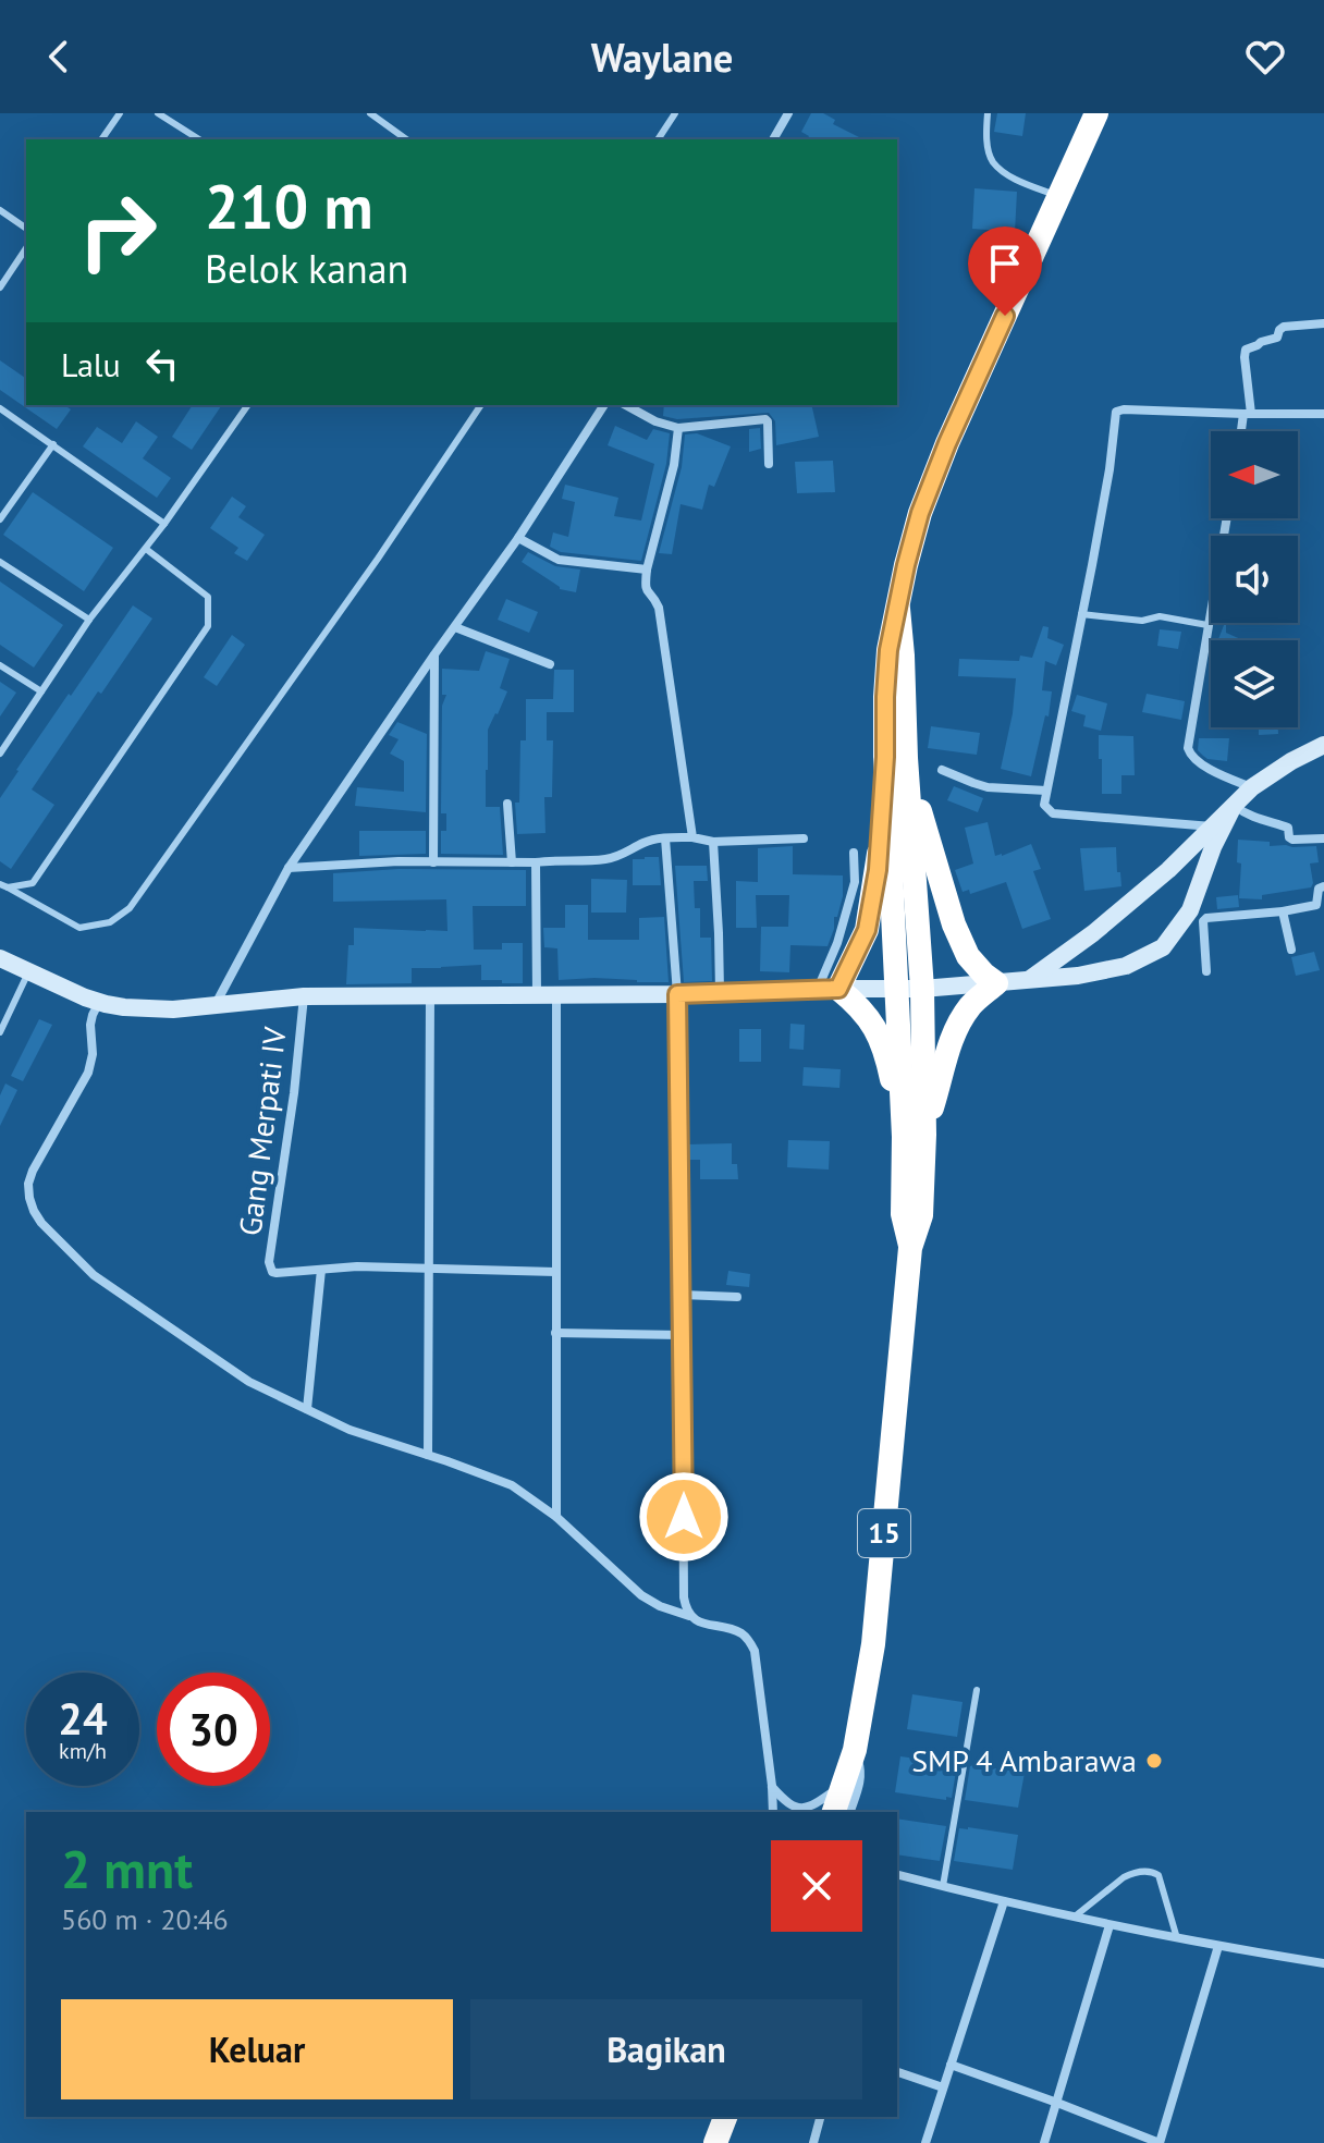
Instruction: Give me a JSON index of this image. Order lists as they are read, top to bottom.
{
  "streets": {
    "highway": ["15"],
    "street": ["Gang Merpati IV"]
  },
  "places": ["SMP 4 Ambarawa"],
  "north": "left",
  "page": {
    "header": "Waylane",
    "turn": ["210 m", "Belok kanan"],
    "then": "Lalu",
    "speed": "24 km/h",
    "limit": "30",
    "heading": ["2 mnt", "560 m · 20:46"],
    "buttons": ["Keluar", "Bagikan"]
  }
}
